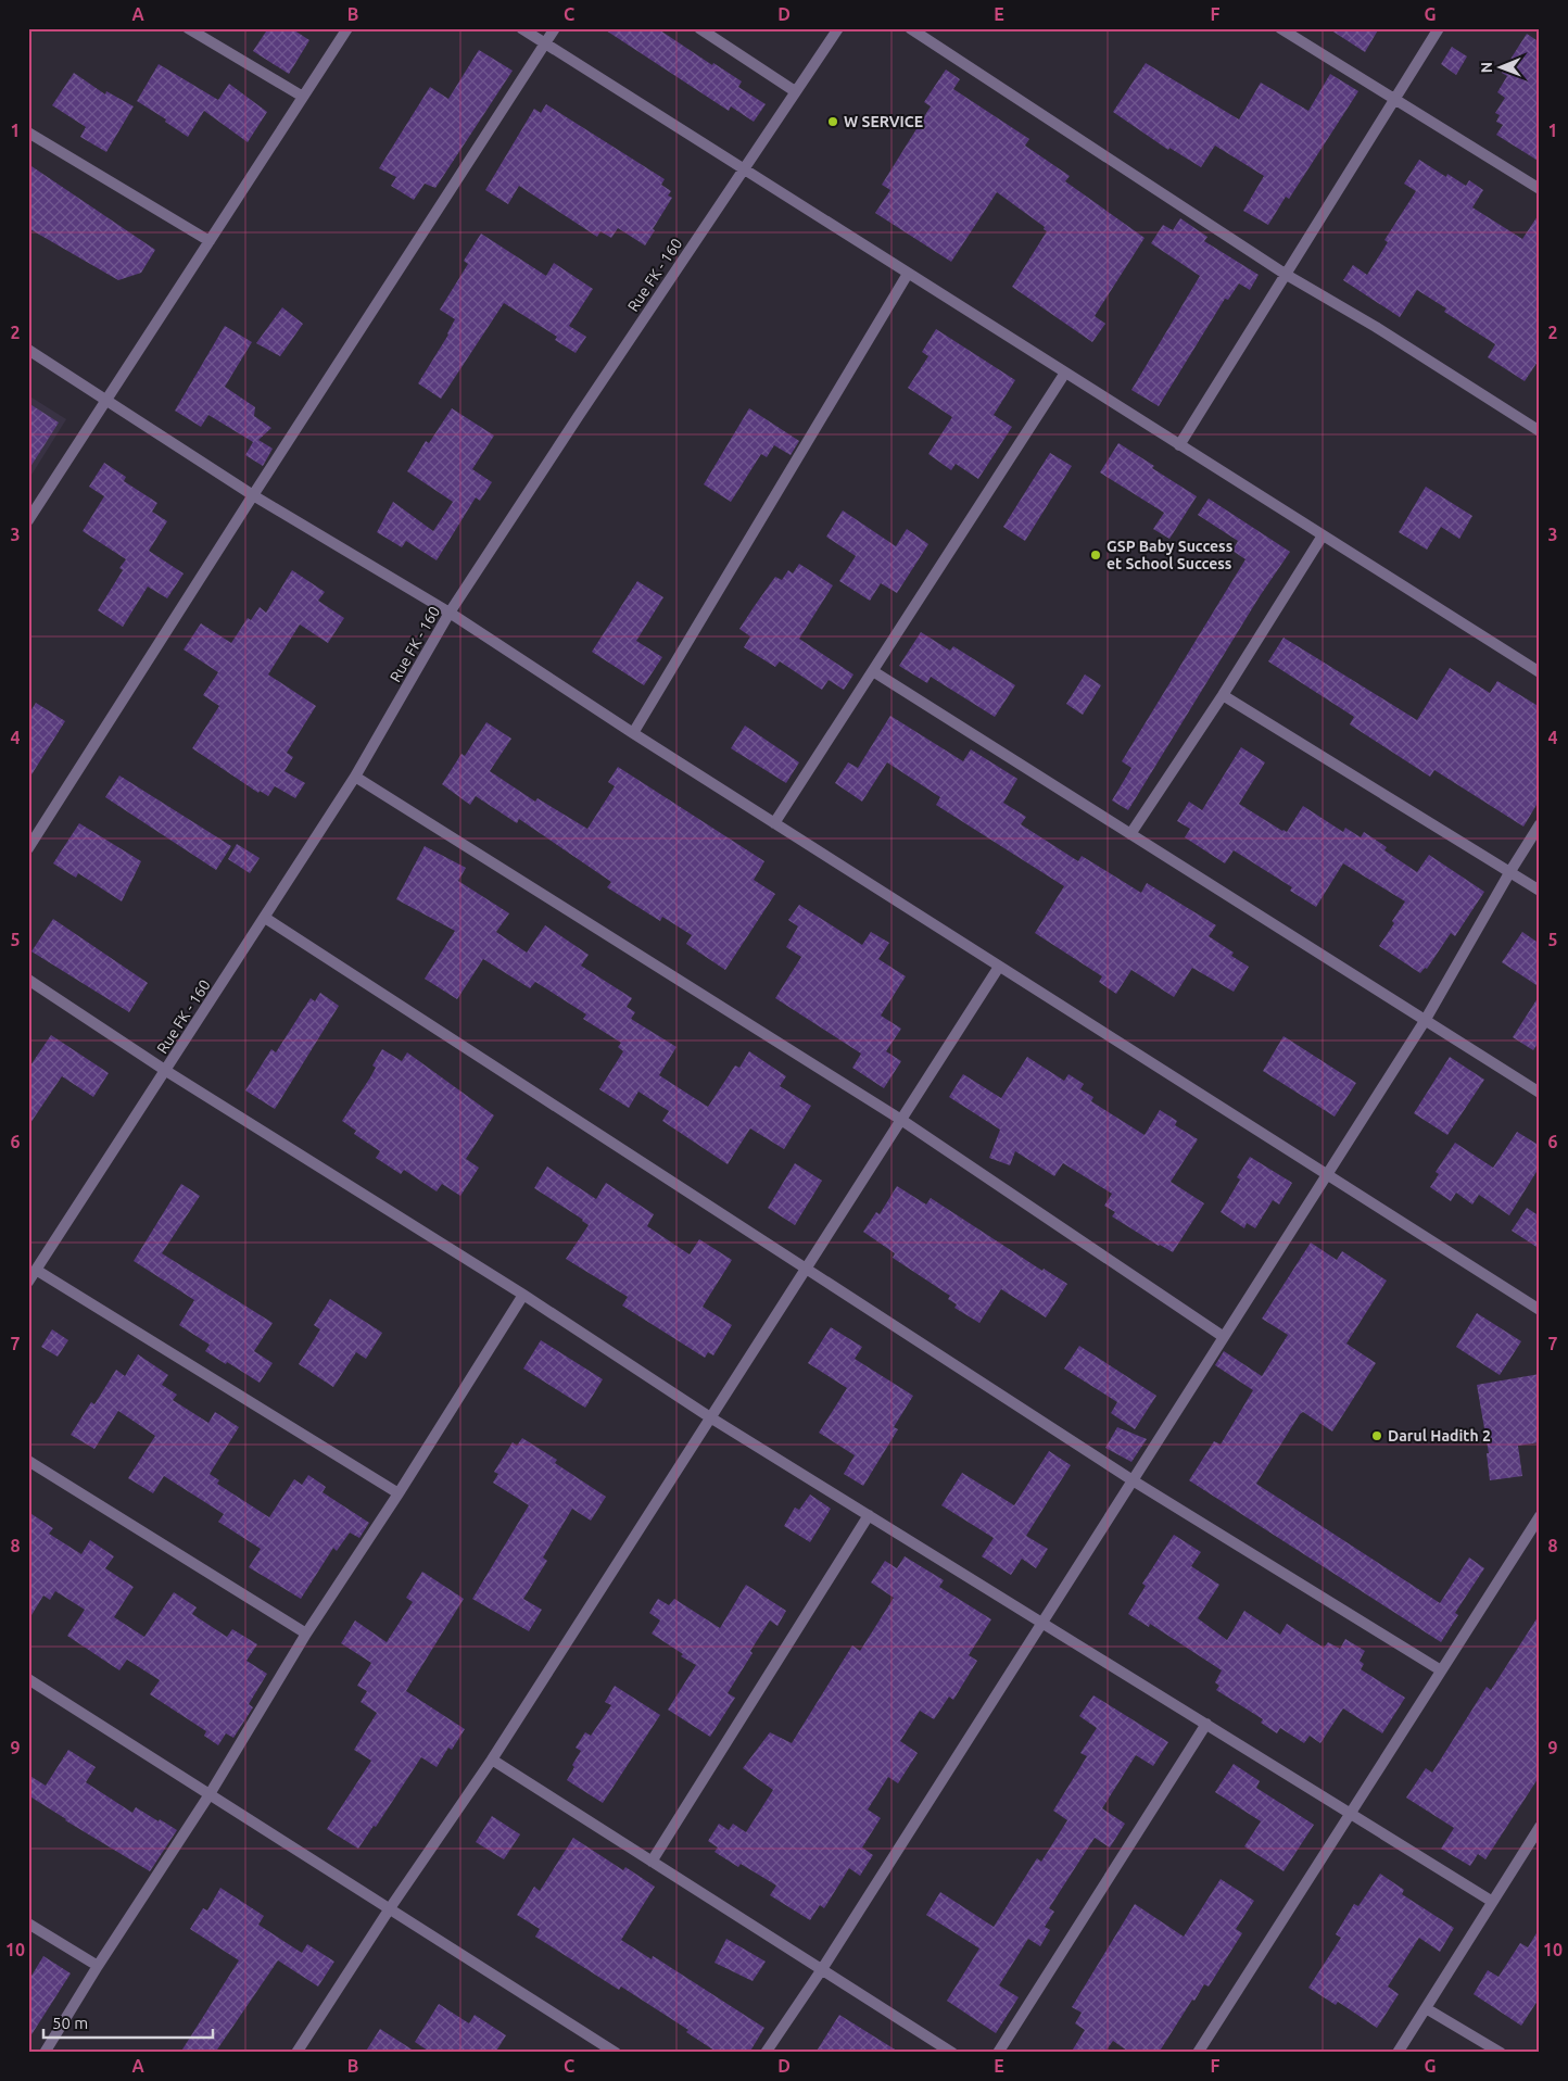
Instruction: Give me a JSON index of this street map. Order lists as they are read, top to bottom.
{
  "streets": {
    "street": ["Rue FK - 160"]
  },
  "places": ["W SERVICE", "GSP Baby Success et School Success", "Darul Hadith 2"],
  "scale_bar": "50 m",
  "north": "left",
  "grid": {
    "columns": [
      "A",
      "B",
      "C",
      "D",
      "E",
      "F",
      "G"
    ],
    "rows": [
      "1",
      "2",
      "3",
      "4",
      "5",
      "6",
      "7",
      "8",
      "9",
      "10"
    ]
  }
}
